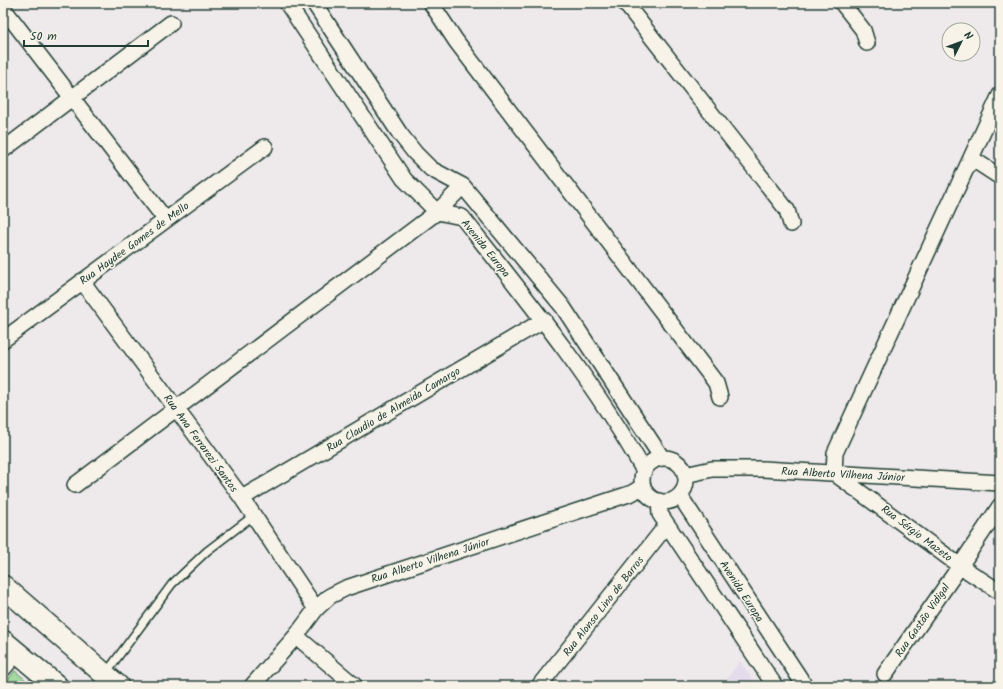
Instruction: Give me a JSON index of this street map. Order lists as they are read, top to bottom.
{
  "streets": {
    "street": [
      "Rua Haydee Gomes de Mello",
      "Avenida Europa",
      "Rua Claudio de Almeida Camargo",
      "Rua Ana Ferrarezi Santos",
      "Rua Alberto Vilhena Júnior",
      "Rua Sérgio Mazeto",
      "Rua Alonso Lino de Barros",
      "Rua Gastão Vidigal"
    ]
  },
  "crossings": [
    ["Rua Haydee Gomes de Mello", "Rua Ana Ferrarezi Santos"],
    ["Avenida Europa", "Rua Claudio de Almeida Camargo"],
    ["Avenida Europa", "Rua Alberto Vilhena Júnior"],
    ["Rua Claudio de Almeida Camargo", "Rua Ana Ferrarezi Santos"],
    ["Rua Ana Ferrarezi Santos", "Rua Alberto Vilhena Júnior"],
    ["Rua Alberto Vilhena Júnior", "Rua Sérgio Mazeto"],
    ["Rua Sérgio Mazeto", "Rua Gastão Vidigal"]
  ],
  "scale_bar": "50 m",
  "north": "top right"
}
